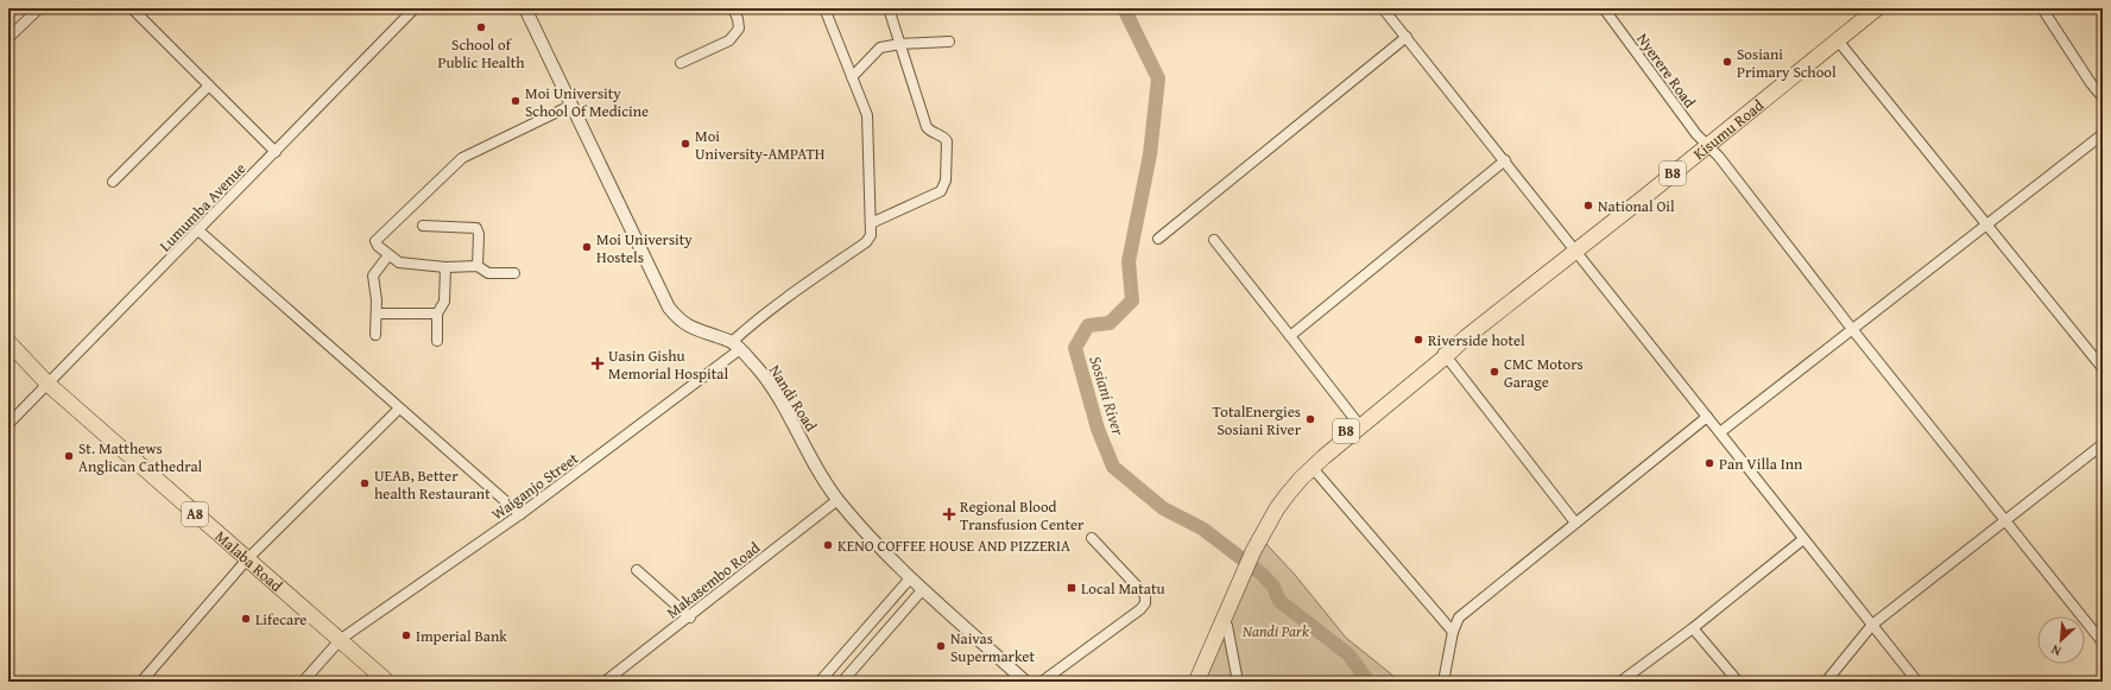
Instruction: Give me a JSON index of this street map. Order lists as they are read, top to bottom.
{
  "streets": {
    "highway": [
      "Kisumu Road",
      "B8",
      "A8",
      "Malaba Road"
    ],
    "street": [
      "Nyerere Road",
      "Lumumba Avenue",
      "Nandi Road",
      "Waiganjo Street",
      "Makasembo Road"
    ]
  },
  "crossings": [
    ["Nyerere Road", "Kisumu Road"],
    ["Kisumu Road", "B8"],
    ["Lumumba Avenue", "Malaba Road"],
    ["Nandi Road", "Waiganjo Street"],
    ["Nandi Road", "Makasembo Road"],
    ["Waiganjo Street", "Malaba Road"]
  ],
  "water": ["Sosiani River"],
  "parks": ["Nandi Park"],
  "places": {
    "other": [
      "School of Public Health",
      "Sosiani Primary School",
      "Moi University School Of Medicine",
      "Moi University-AMPATH",
      "National Oil",
      "Moi University Hostels",
      "Riverside hotel",
      "CMC Motors Garage",
      "TotalEnergies Sosiani River",
      "St. Matthews Anglican Cathedral",
      "Pan Villa Inn",
      "UEAB, Better health Restaurant",
      "KENO COFFEE HOUSE AND PIZZERIA",
      "Lifecare",
      "Imperial Bank",
      "Naivas Supermarket"
    ],
    "health": ["Uasin Gishu Memorial Hospital", "Regional Blood Transfusion Center"],
    "transit": ["Local Matatu"]
  },
  "north": "bottom left"
}
